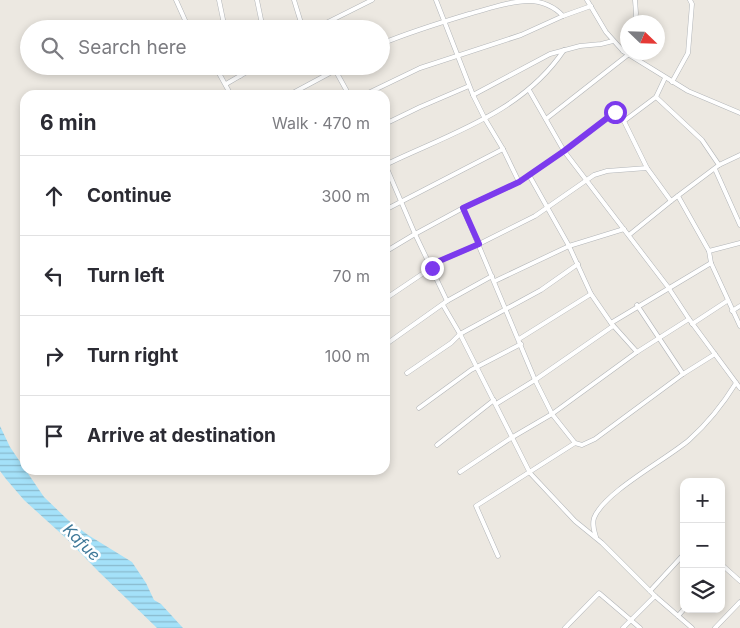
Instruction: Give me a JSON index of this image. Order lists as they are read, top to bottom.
{
  "water": ["Kafue"],
  "north": "bottom right",
  "page": {
    "search": "Search here",
    "heading": ["6 min", "Walk · 470 m"],
    "list": [
      ["Continue", "300 m"],
      ["Turn left", "70 m"],
      ["Turn right", "100 m"],
      "Arrive at destination"
    ],
    "map_buttons": ["+", "−"]
  }
}
